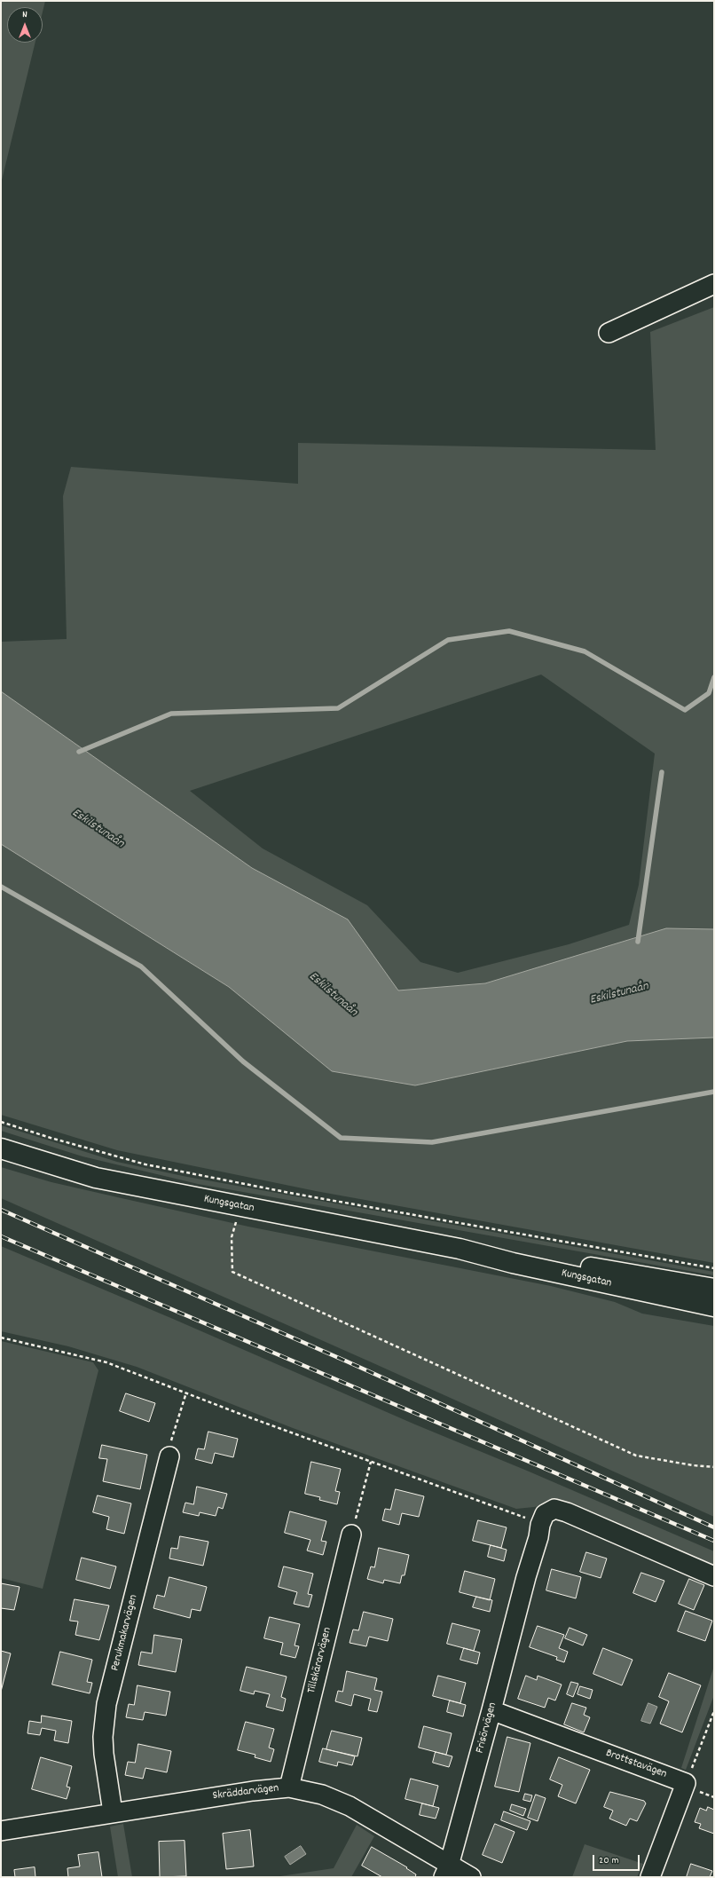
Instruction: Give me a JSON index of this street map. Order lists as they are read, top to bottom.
{
  "streets": {
    "main road": ["Kungsgatan"],
    "street": [
      "Perukmakarvägen",
      "Tillskärarvägen",
      "Frisörvägen",
      "Brottstavägen",
      "Skräddarvägen"
    ]
  },
  "crossings": [
    ["Perukmakarvägen", "Skräddarvägen"],
    ["Tillskärarvägen", "Skräddarvägen"],
    ["Frisörvägen", "Brottstavägen"],
    ["Frisörvägen", "Skräddarvägen"]
  ],
  "water": ["Eskilstunaån"],
  "scale_bar": "20 m",
  "north": "top"
}
